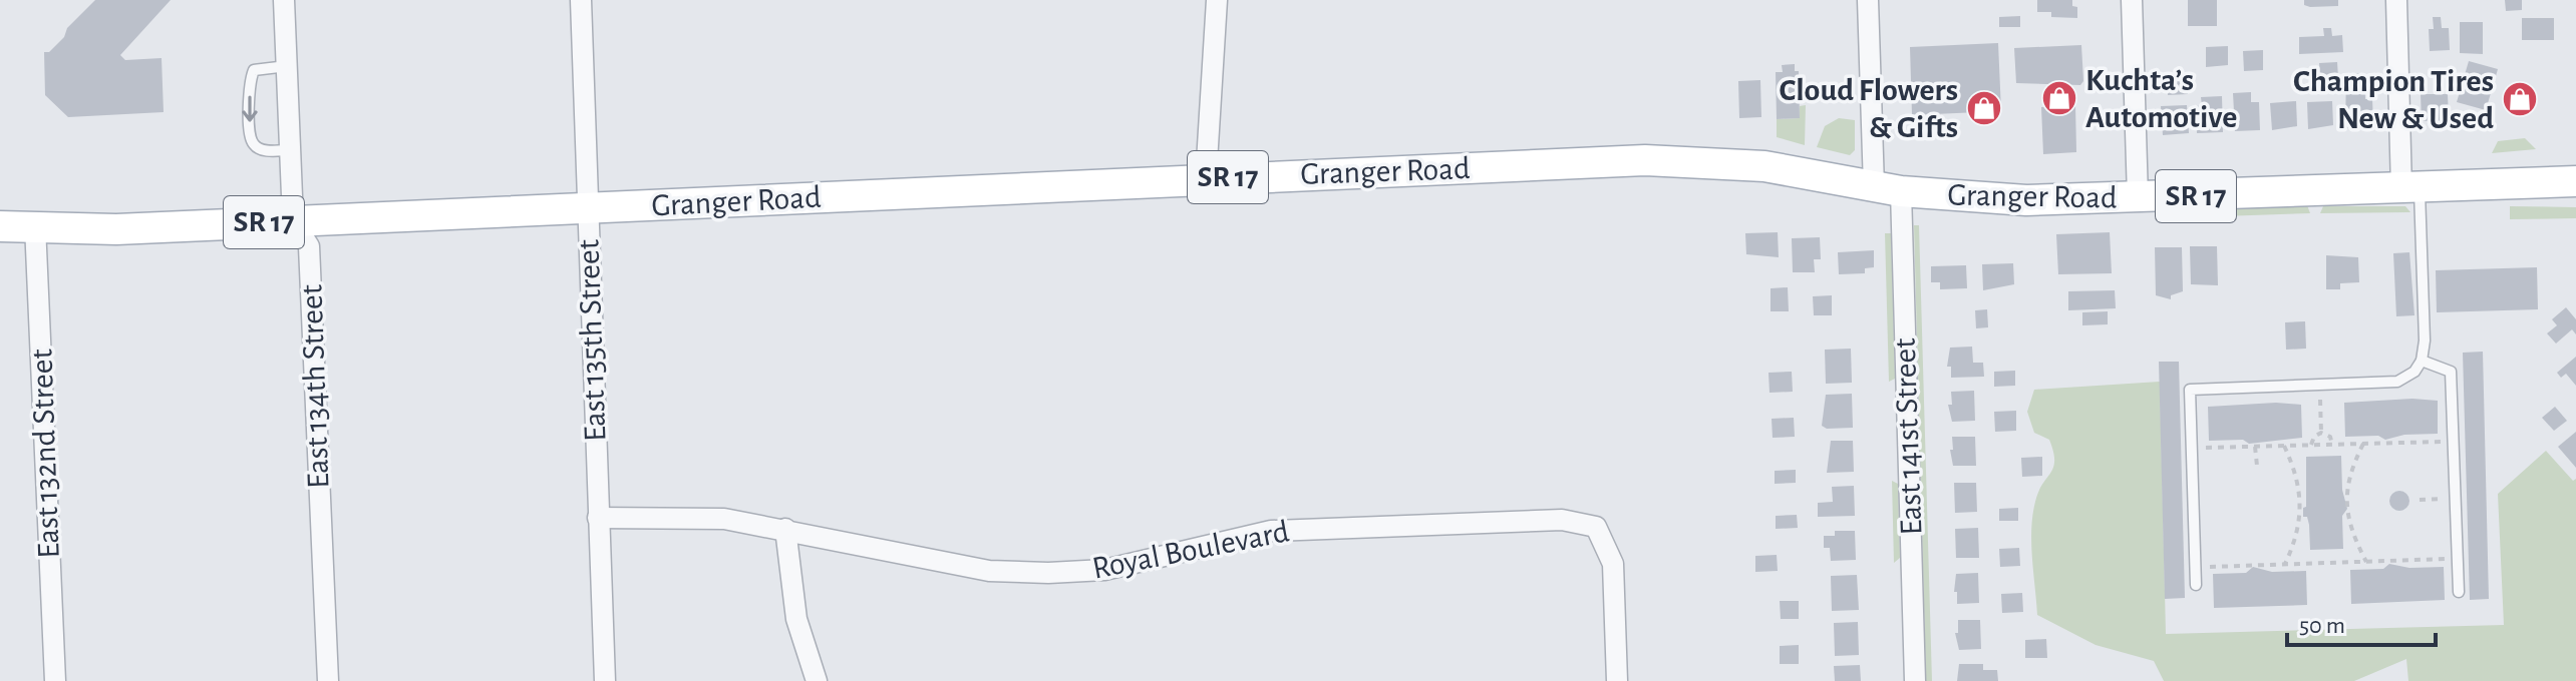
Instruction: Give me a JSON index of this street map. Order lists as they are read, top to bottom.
{
  "streets": {
    "main road": ["Granger Road", "SR 17"],
    "street": [
      "East 135th Street",
      "East 134th Street",
      "East 141st Street",
      "East 132nd Street",
      "Royal Boulevard"
    ]
  },
  "crossings": [
    ["Granger Road", "East 135th Street"],
    ["Granger Road", "East 134th Street"],
    ["Granger Road", "East 141st Street"],
    ["Granger Road", "East 132nd Street"],
    ["East 135th Street", "Royal Boulevard"]
  ],
  "places": {
    "shop": ["Kuchta’s Automotive", "Champion Tires New & Used", "Cloud Flowers & Gifts"]
  },
  "scale_bar": "50 m"
}
